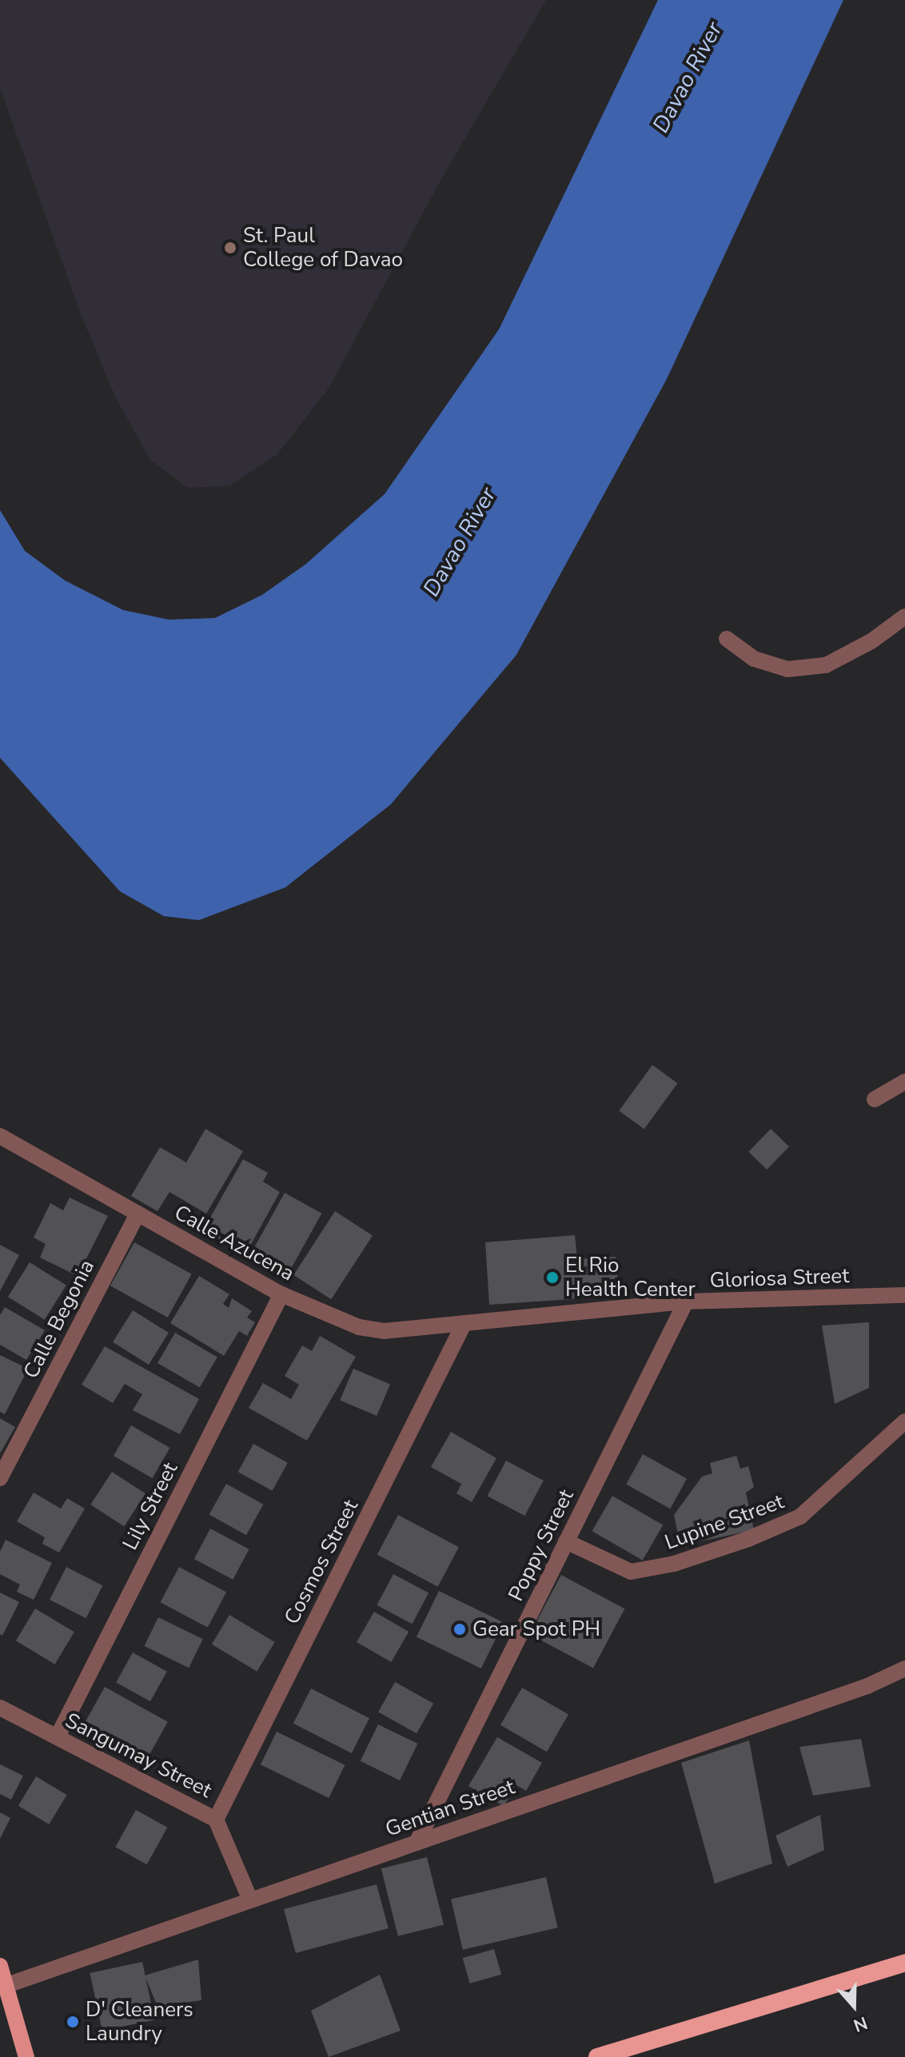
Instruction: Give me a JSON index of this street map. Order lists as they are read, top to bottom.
{
  "streets": {
    "street": [
      "Calle Azucena",
      "Gloriosa Street",
      "Calle Begonia",
      "Lily Street",
      "Lupine Street",
      "Poppy Street",
      "Cosmos Street",
      "Sangumay Street",
      "Gentian Street"
    ]
  },
  "crossings": [
    ["Calle Azucena", "Gloriosa Street"],
    ["Calle Azucena", "Calle Begonia"],
    ["Calle Azucena", "Lily Street"],
    ["Calle Azucena", "Cosmos Street"],
    ["Gloriosa Street", "Poppy Street"],
    ["Gloriosa Street", "Cosmos Street"],
    ["Lily Street", "Sangumay Street"],
    ["Lupine Street", "Poppy Street"],
    ["Poppy Street", "Gentian Street"],
    ["Cosmos Street", "Sangumay Street"],
    ["Sangumay Street", "Gentian Street"]
  ],
  "water": ["Davao River"],
  "places": [
    "St. Paul College of Davao",
    "El Rio Health Center",
    "Gear Spot PH",
    "D' Cleaners Laundry"
  ],
  "north": "bottom"
}
